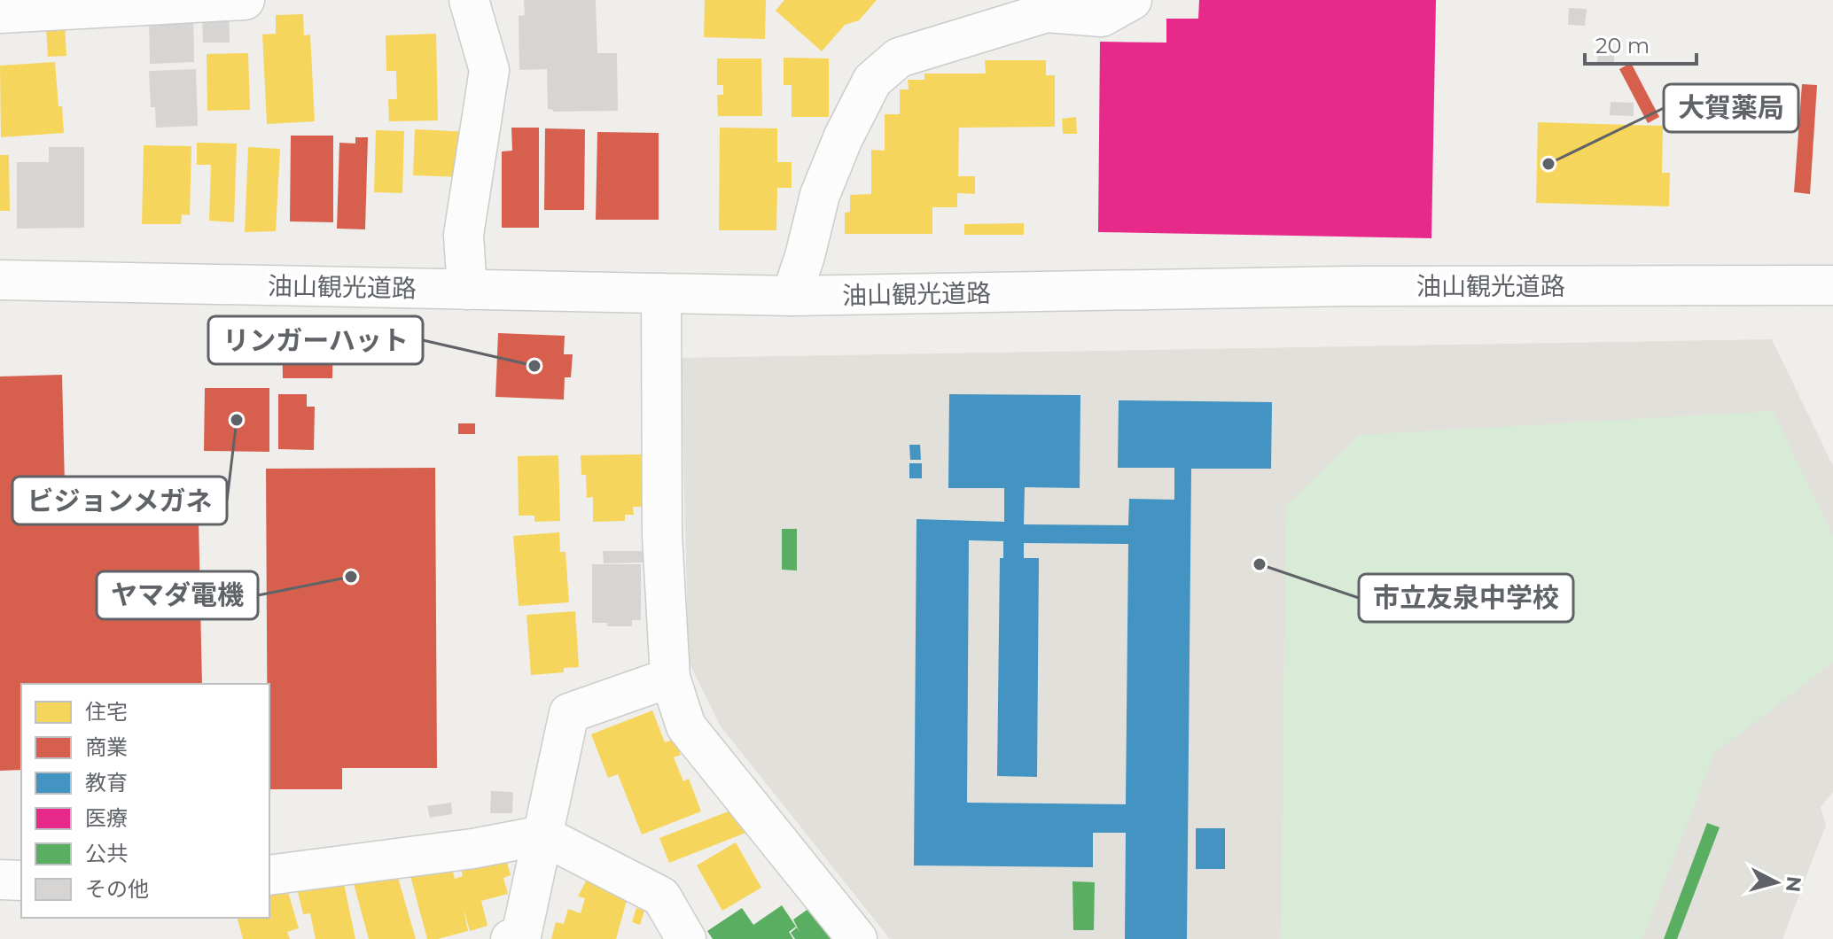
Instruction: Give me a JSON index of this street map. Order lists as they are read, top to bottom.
{
  "streets": {
    "street": ["油山観光道路"]
  },
  "places": [
    "大賀薬局",
    "リンガーハット",
    "ビジョンメガネ",
    "市立友泉中学校",
    "ヤマダ電機"
  ],
  "legend": [
    "住宅",
    "商業",
    "教育",
    "医療",
    "公共",
    "その他"
  ],
  "scale_bar": "20 m",
  "north": "right"
}
